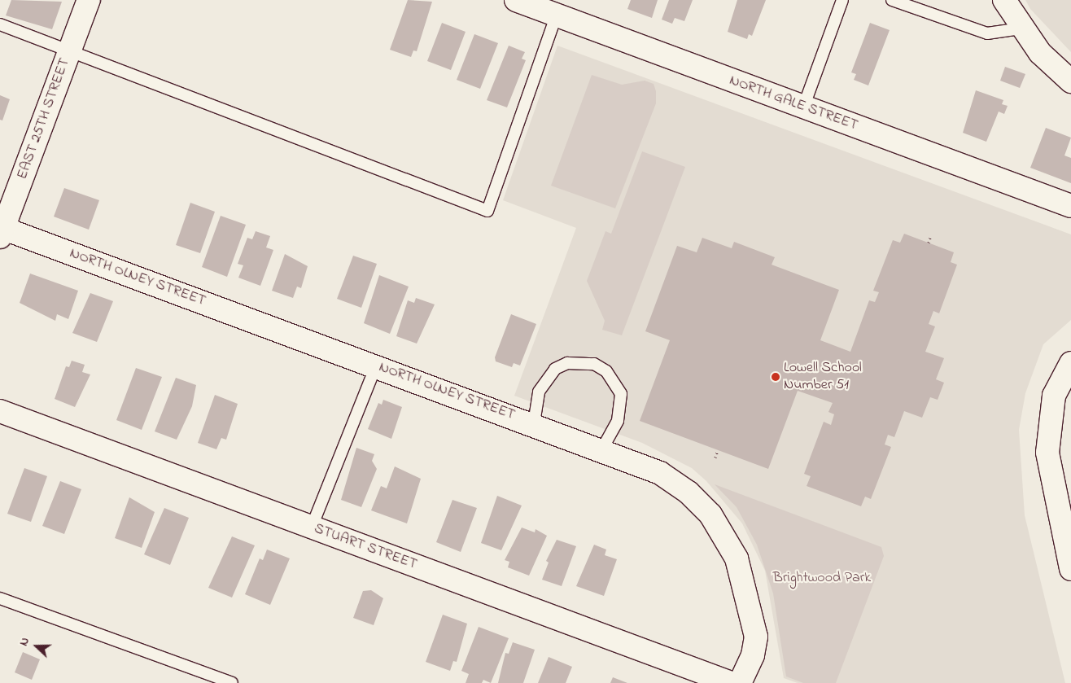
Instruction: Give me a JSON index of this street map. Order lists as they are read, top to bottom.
{
  "streets": {
    "street": [
      "NORTH GALE STREET",
      "EAST 25TH STREET",
      "NORTH OLNEY STREET",
      "STUART STREET"
    ]
  },
  "crossings": [
    ["EAST 25TH STREET", "NORTH OLNEY STREET"]
  ],
  "parks": ["Brightwood Park"],
  "places": ["Lowell School Number 51"],
  "north": "left"
}
